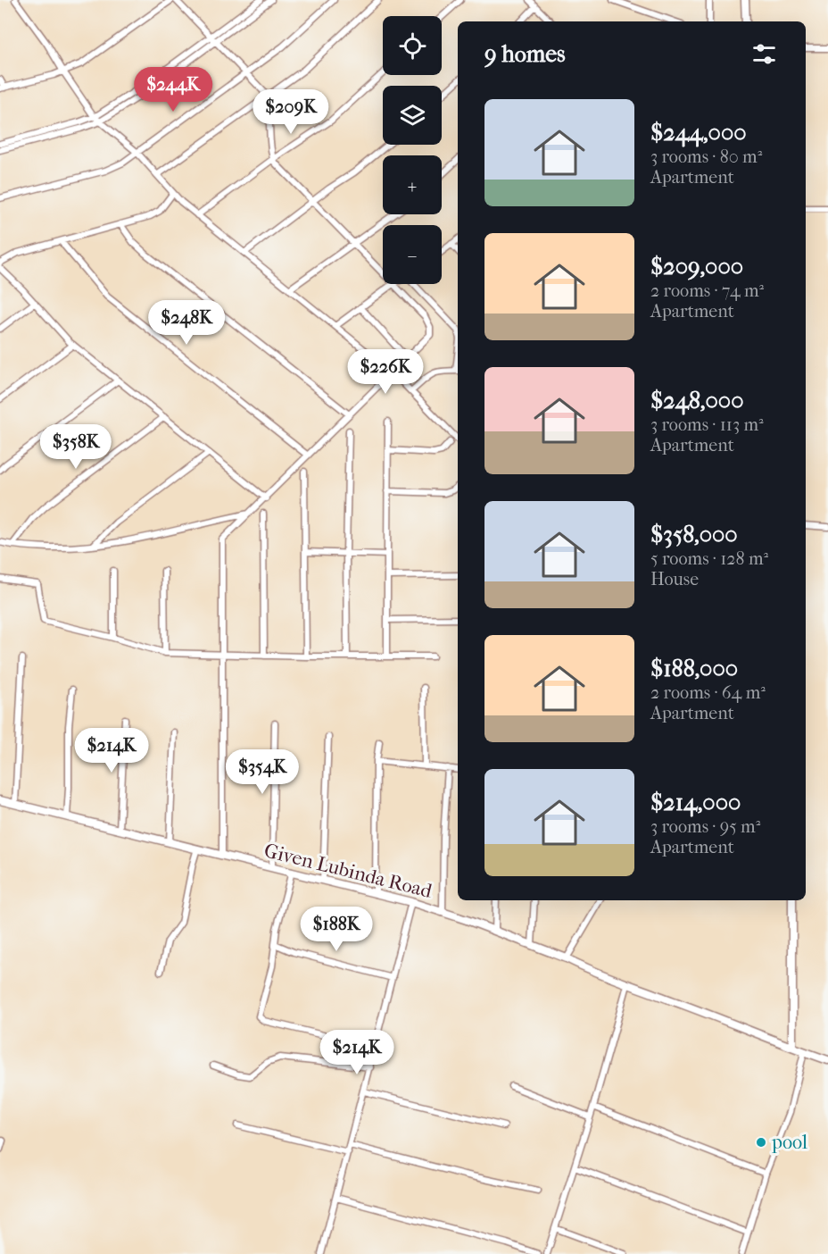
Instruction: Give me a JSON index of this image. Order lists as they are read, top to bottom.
{
  "streets": {
    "street": ["Given Lubinda Road"]
  },
  "places": ["pool"],
  "page": {
    "map_buttons": ["+", "−"],
    "heading": "9 homes",
    "price": [
      "$244K",
      "$209K",
      "$248K",
      "$226K",
      "$358K",
      "$214K",
      "$354K",
      "$188K",
      "$214K"
    ],
    "list": [
      {
        "name": "$244,000",
        "note": "3 rooms · 80 m² · Apartment"
      },
      {
        "name": "$209,000",
        "note": "2 rooms · 74 m² · Apartment"
      },
      {
        "name": "$248,000",
        "note": "3 rooms · 113 m² · Apartment"
      },
      {
        "name": "$358,000",
        "note": "5 rooms · 128 m² · House"
      },
      {
        "name": "$188,000",
        "note": "2 rooms · 64 m² · Apartment"
      },
      {
        "name": "$214,000",
        "note": "3 rooms · 95 m² · Apartment"
      }
    ]
  }
}
